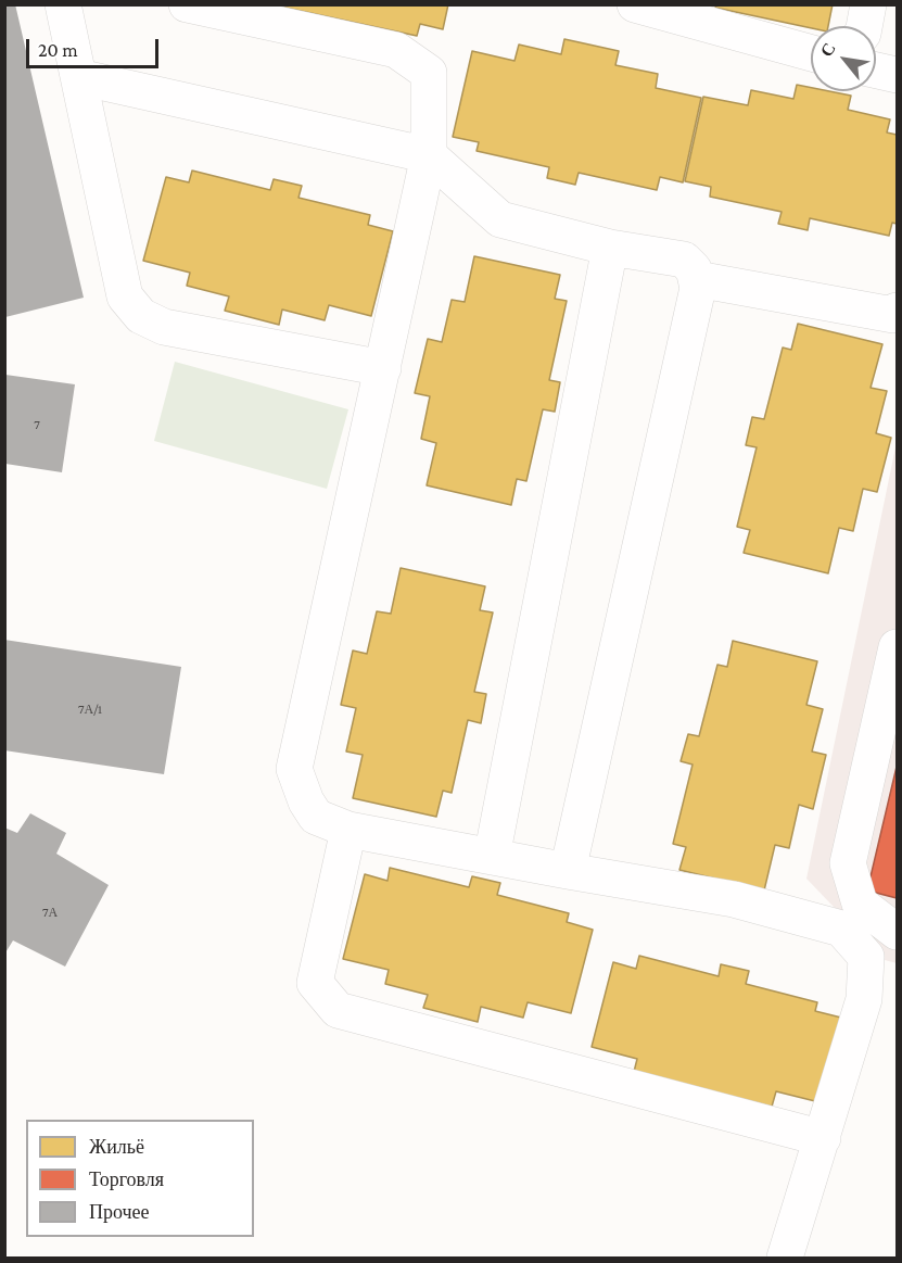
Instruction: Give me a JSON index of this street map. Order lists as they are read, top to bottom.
{
  "house_numbers": ["7", "7А/1", "7А"],
  "legend": ["Жильё", "Торговля", "Прочее"],
  "scale_bar": "20 m",
  "north": "top left"
}
